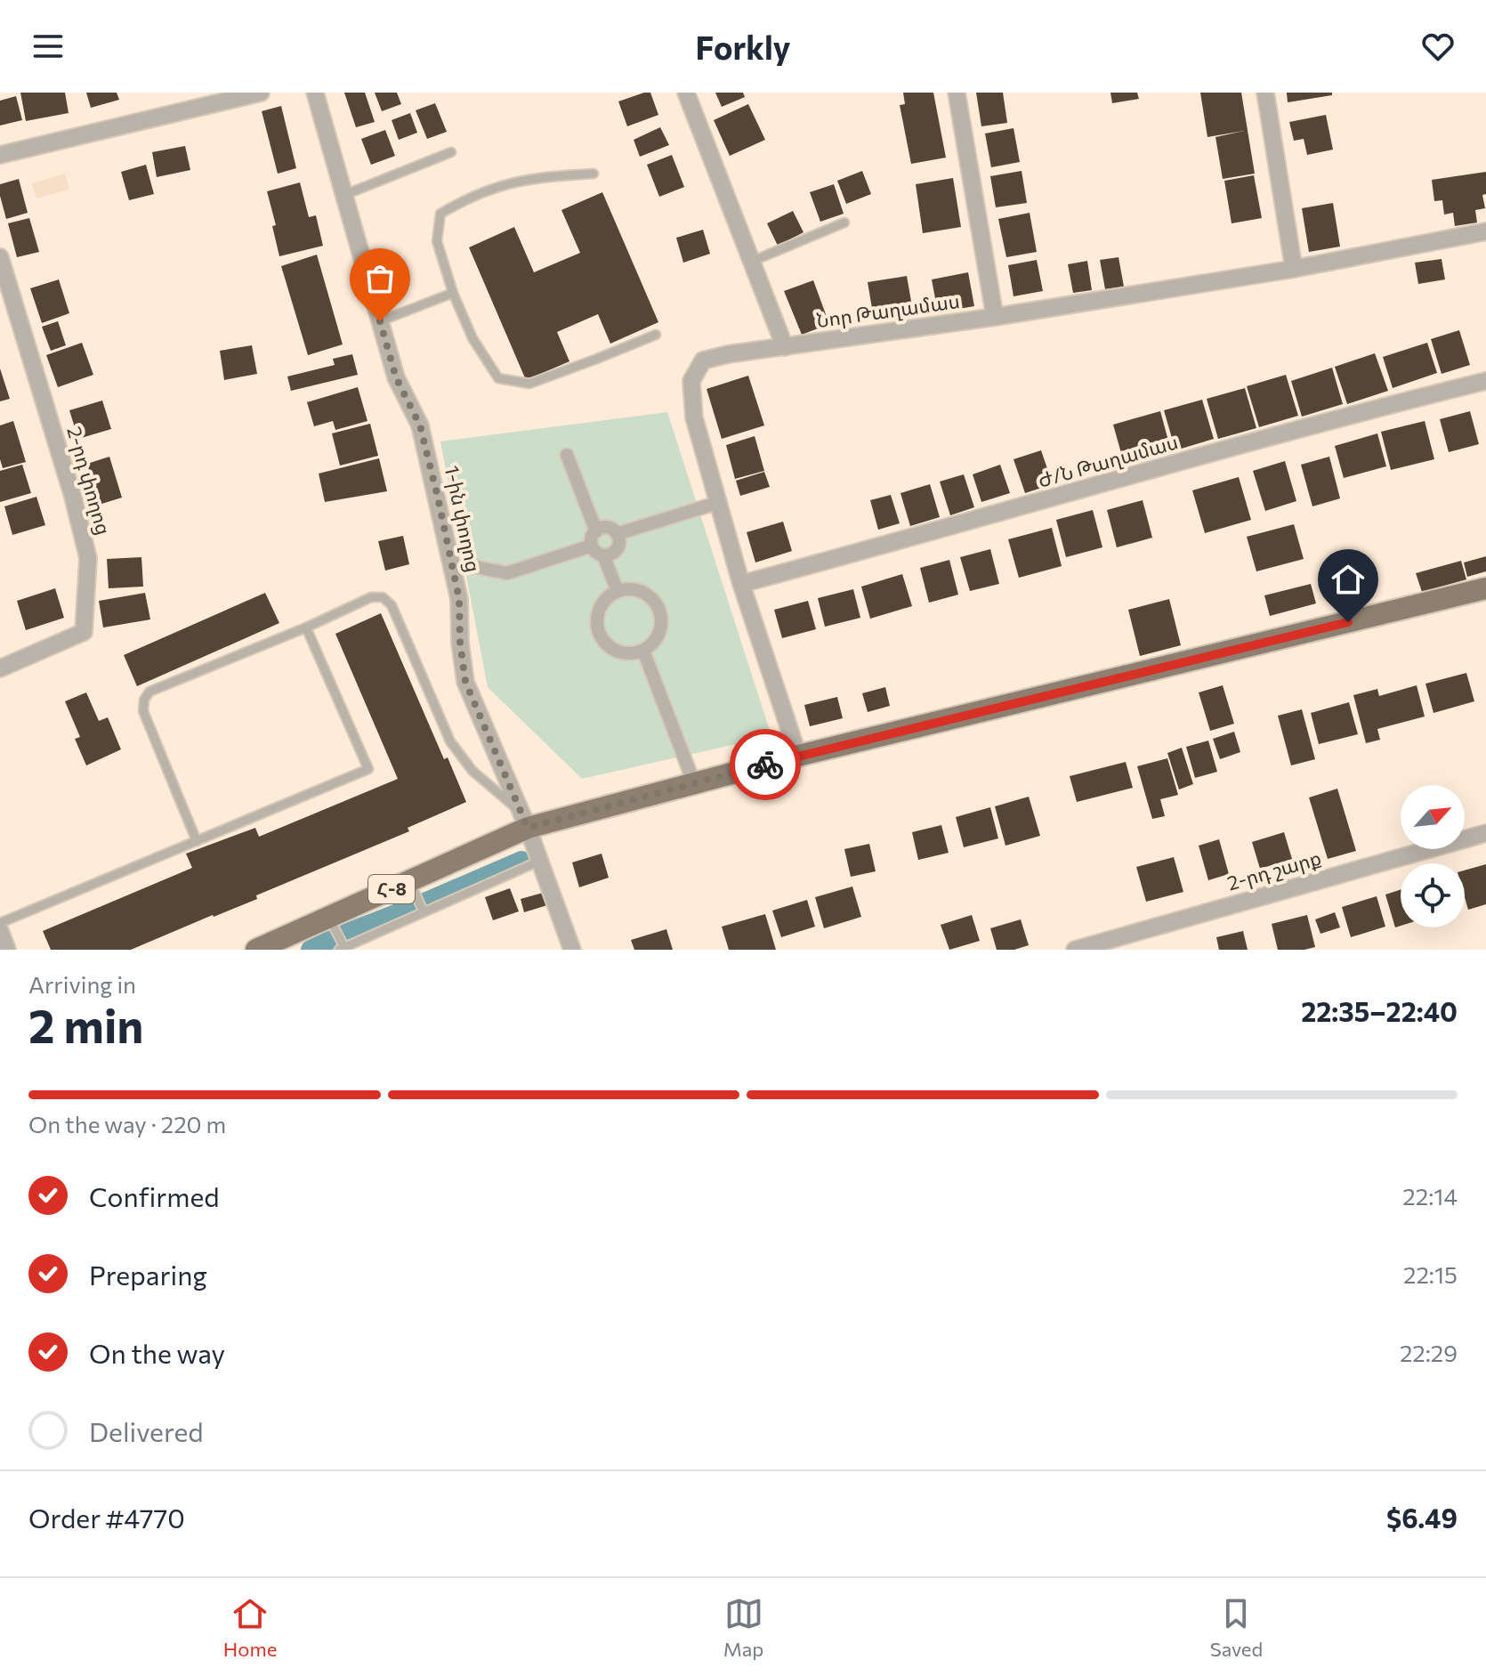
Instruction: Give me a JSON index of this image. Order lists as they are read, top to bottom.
{
  "streets": {
    "main road": ["Հ-8"],
    "street": [
      "Նոր Թաղամաս",
      "Ժ/Ն Թաղամաս",
      "2-րդ փողոց",
      "1-ին փողոց",
      "2-րդ շարք"
    ]
  },
  "crossings": [
    ["Նոր Թաղամաս", "Ժ/Ն Թաղամաս"],
    ["Նոր Թաղամաս", "Հ-8"],
    ["1-ին փողոց", "Հ-8"]
  ],
  "north": "top right",
  "page": {
    "header": "Forkly",
    "heading": ["2 min", "Arriving in", "22:35–22:40"],
    "panel": ["Order #4770", "$6.49"],
    "bar": "On the way · 220 m",
    "list": [
      ["Confirmed", "22:14"],
      ["Preparing", "22:15"],
      ["On the way", "22:29"],
      "Delivered"
    ],
    "tabs": ["Home", "Map", "Saved"]
  }
}
